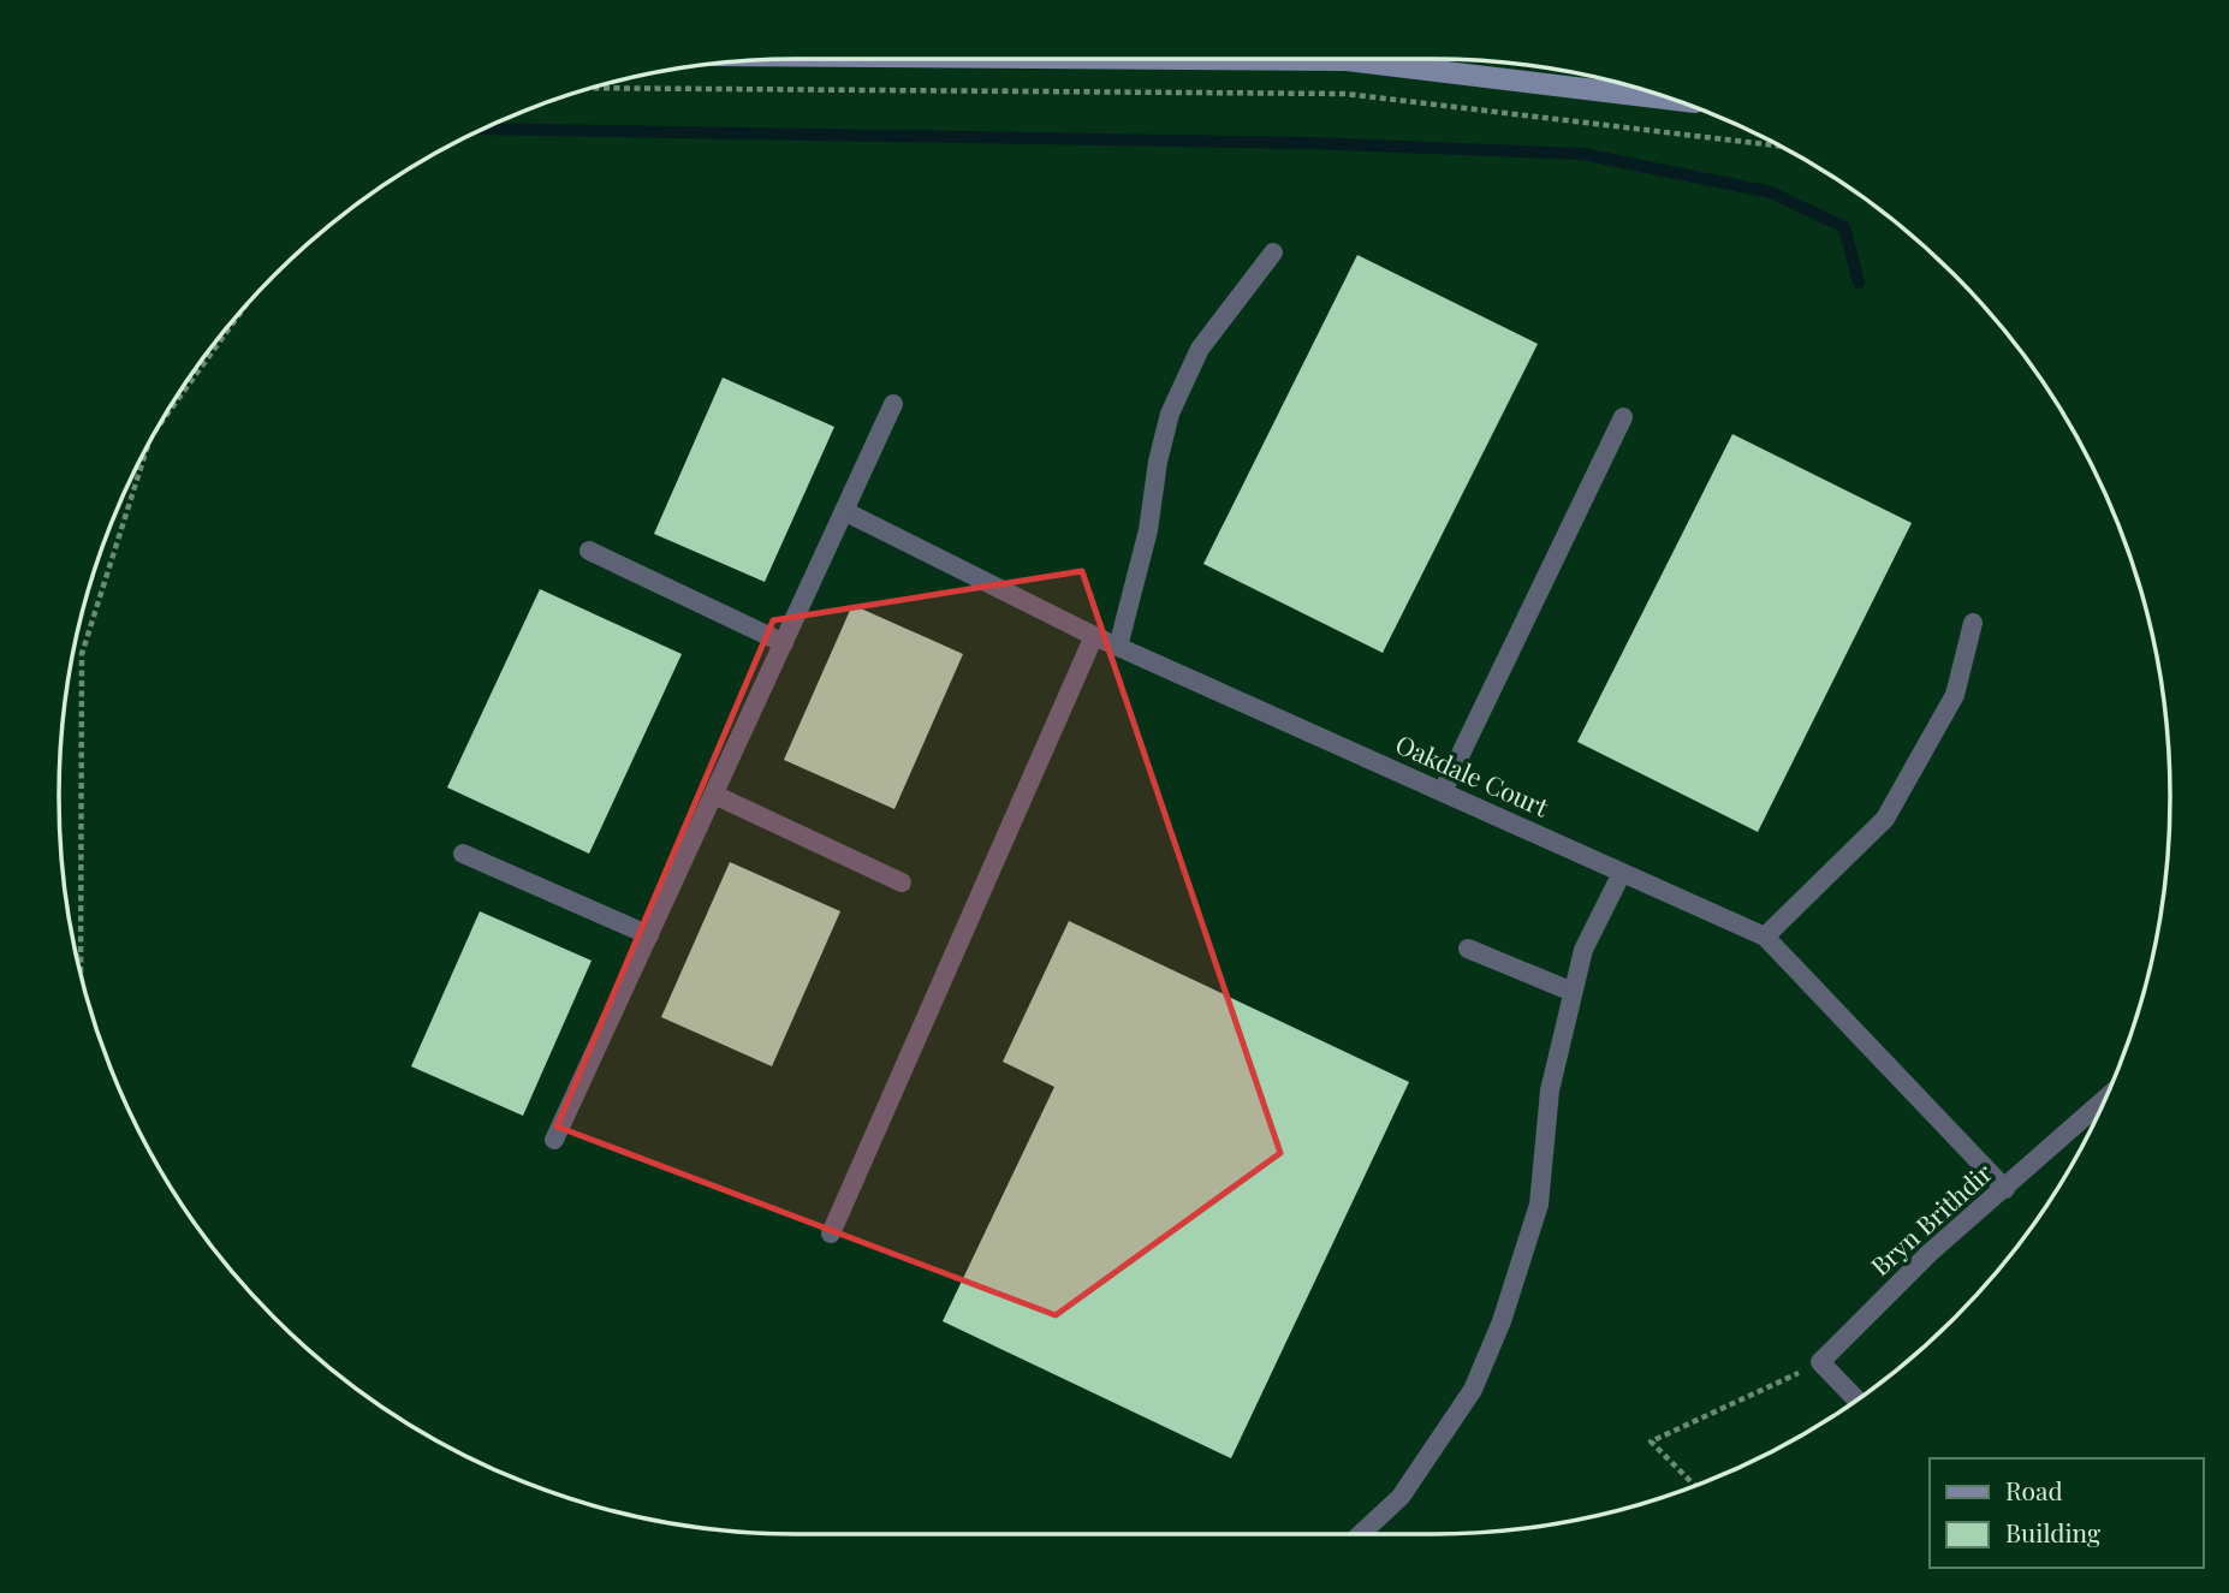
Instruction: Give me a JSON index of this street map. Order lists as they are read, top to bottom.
{
  "streets": {
    "lane": ["Oakdale Court", "Bryn Brithdir"]
  },
  "crossings": [
    ["Oakdale Court", "Bryn Brithdir"]
  ],
  "legend": ["Road", "Building"]
}
